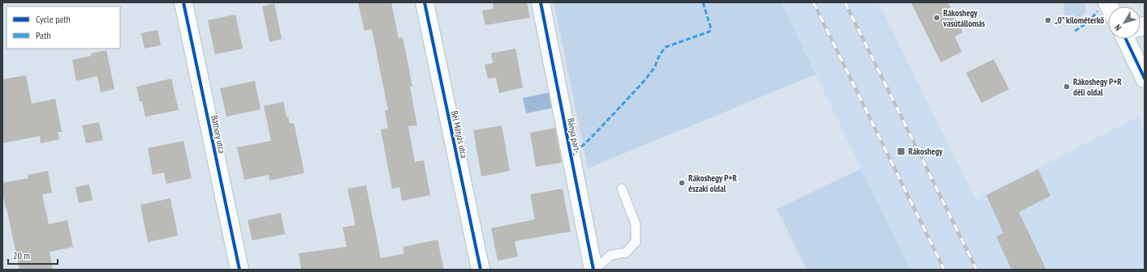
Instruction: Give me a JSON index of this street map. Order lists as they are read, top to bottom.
{
  "streets": {
    "street": ["Báthory utca", "Bél Mátyás utca", "Bánya part"]
  },
  "places": {
    "other": [
      "Rákoshegy vasútállomás",
      "„0” kilométerkő",
      "Rákoshegy P+R déli oldal",
      "Rákoshegy P+R északi oldal"
    ],
    "transit": ["Rákoshegy"]
  },
  "legend": ["Cycle path", "Path"],
  "scale_bar": "20 m",
  "north": "bottom left"
}
